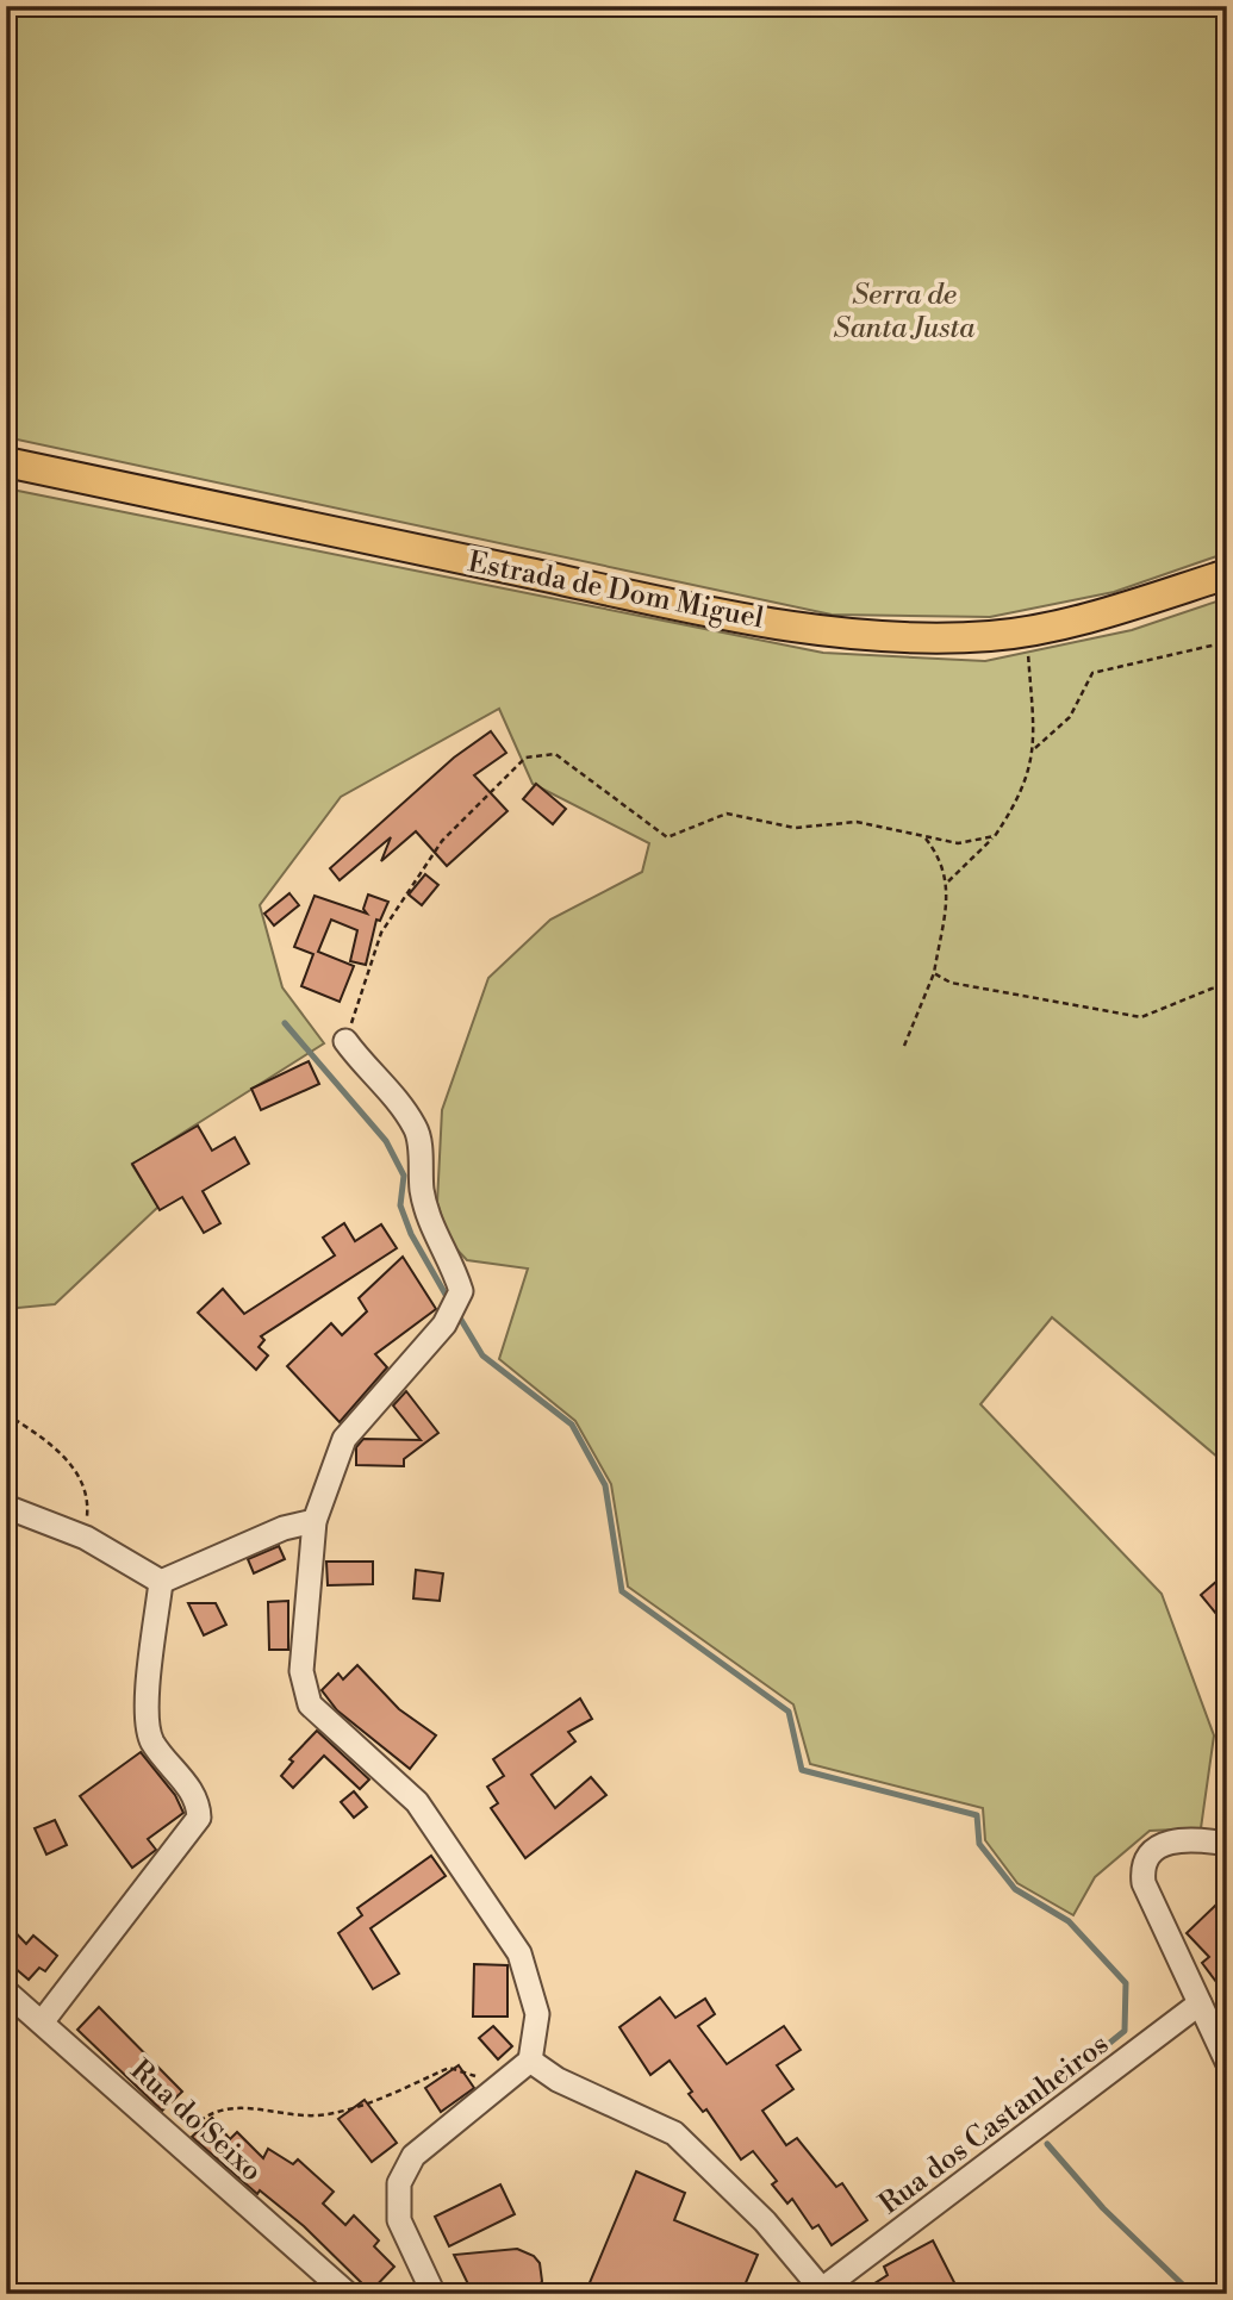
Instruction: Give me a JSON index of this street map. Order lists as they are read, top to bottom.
{
  "streets": {
    "main road": ["Estrada de Dom Miguel"],
    "street": ["Rua do Seixo", "Rua dos Castanheiros"]
  },
  "parks": ["Serra de Santa Justa"]
}
